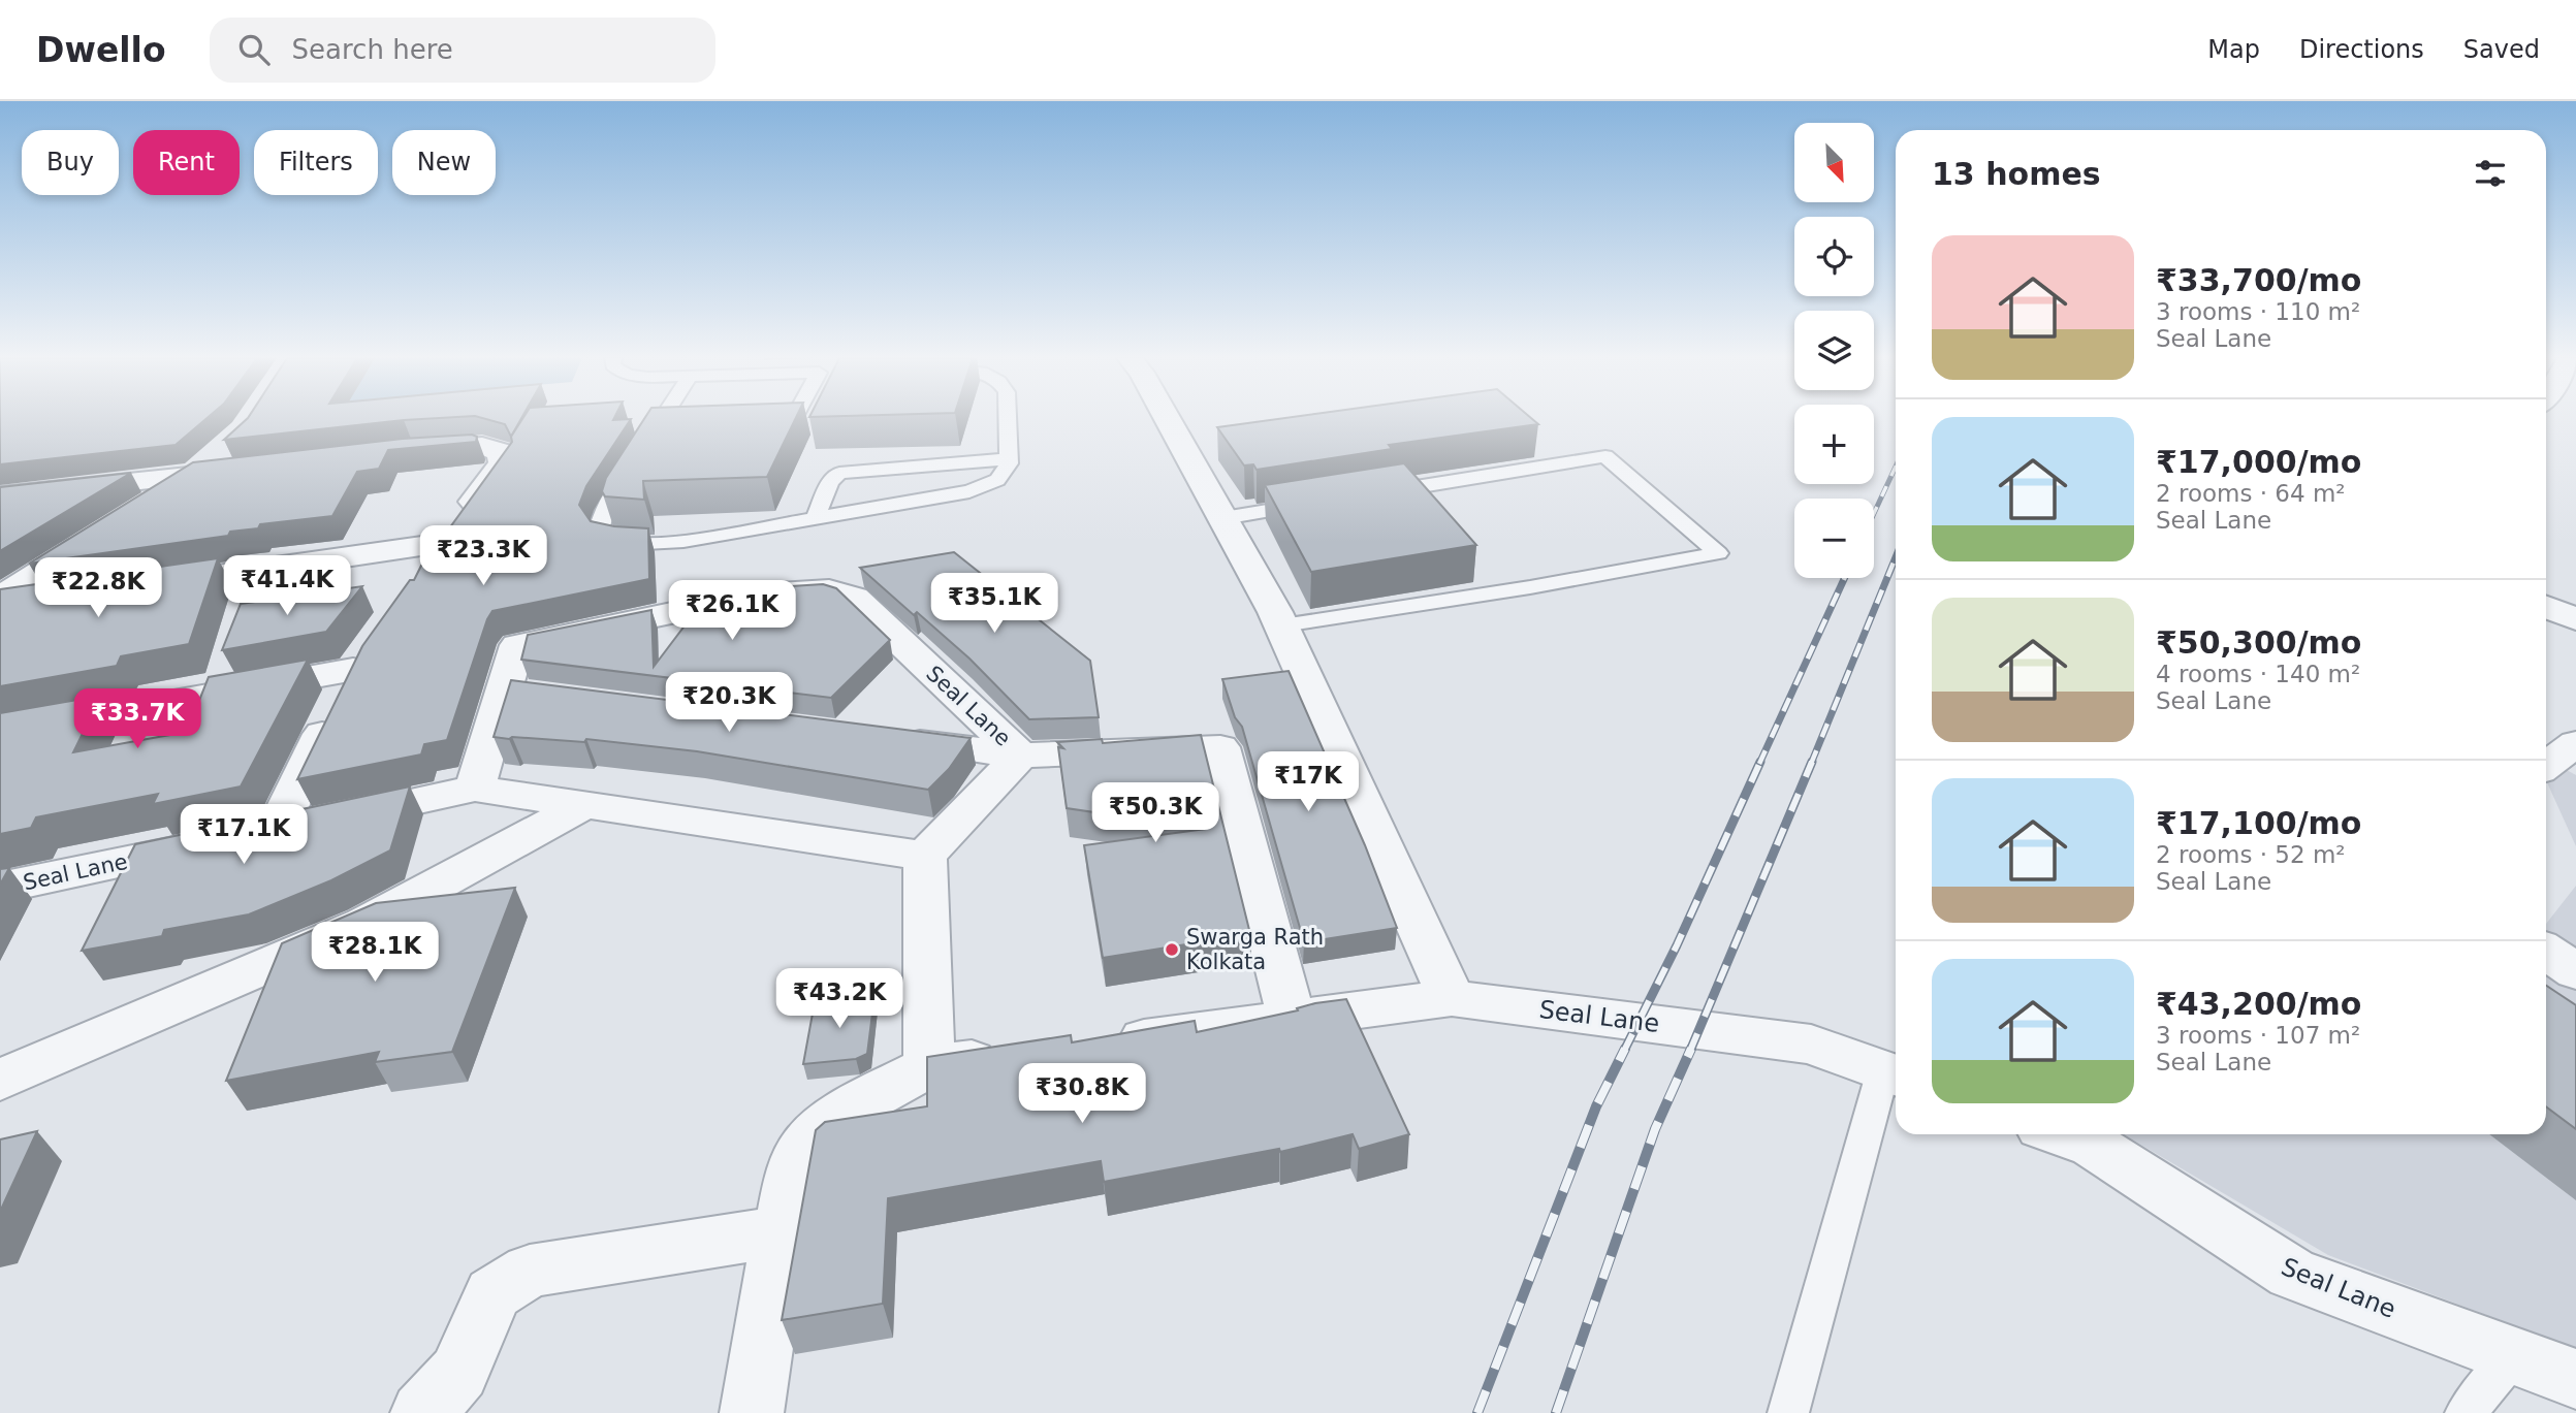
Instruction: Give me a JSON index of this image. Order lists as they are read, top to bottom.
{
  "streets": {
    "street": ["Seal Lane"]
  },
  "places": ["Swarga Rath Kolkata"],
  "north": "bottom right",
  "page": {
    "header": "Dwello",
    "search": "Search here",
    "nav": ["Map", "Directions", "Saved"],
    "map_buttons": ["+", "−"],
    "chip": [
      "Buy",
      "Rent",
      "Filters",
      "New"
    ],
    "heading": "13 homes",
    "list": [
      {
        "name": "₹33,700/mo",
        "note": "3 rooms · 110 m² · Seal Lane"
      },
      {
        "name": "₹17,000/mo",
        "note": "2 rooms · 64 m² · Seal Lane"
      },
      {
        "name": "₹50,300/mo",
        "note": "4 rooms · 140 m² · Seal Lane"
      },
      {
        "name": "₹17,100/mo",
        "note": "2 rooms · 52 m² · Seal Lane"
      },
      {
        "name": "₹43,200/mo",
        "note": "3 rooms · 107 m² · Seal Lane"
      }
    ],
    "price": [
      "₹23.3K",
      "₹41.4K",
      "₹22.8K",
      "₹35.1K",
      "₹26.1K",
      "₹20.3K",
      "₹33.7K",
      "₹17K",
      "₹50.3K",
      "₹17.1K",
      "₹28.1K",
      "₹43.2K",
      "₹30.8K"
    ]
  }
}
